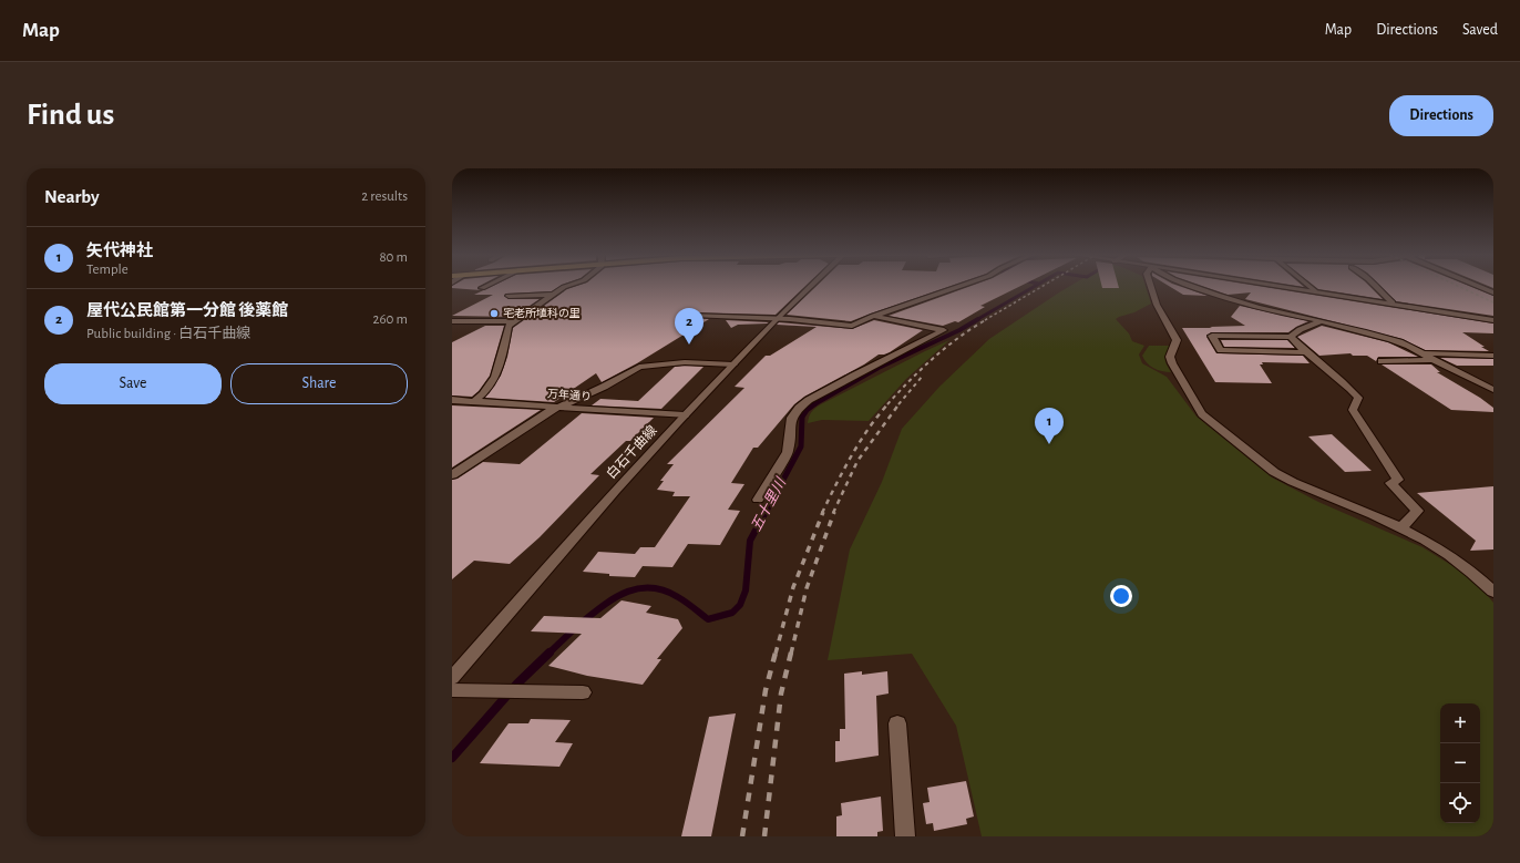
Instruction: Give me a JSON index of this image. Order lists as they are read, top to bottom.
{
  "streets": {
    "street": ["万年通り", "白石千曲線"]
  },
  "crossings": [
    ["万年通り", "白石千曲線"]
  ],
  "water": ["五十里川"],
  "places": ["宅老所埴科の里"],
  "page": {
    "header": "Map",
    "nav": ["Map", "Directions", "Saved"],
    "buttons": [
      "Directions",
      ["Save", "Share"]
    ],
    "title": "Find us",
    "heading": ["Nearby", "2 results"],
    "list": [
      {
        "mark": "1",
        "name": "矢代神社",
        "note": "Temple",
        "value": "80 m"
      },
      {
        "mark": "2",
        "name": "屋代公民館第一分館 後薬館",
        "note": "Public building · 白石千曲線",
        "value": "260 m"
      }
    ],
    "pins": ["2", "1"],
    "map_buttons": ["+", "−"]
  }
}
